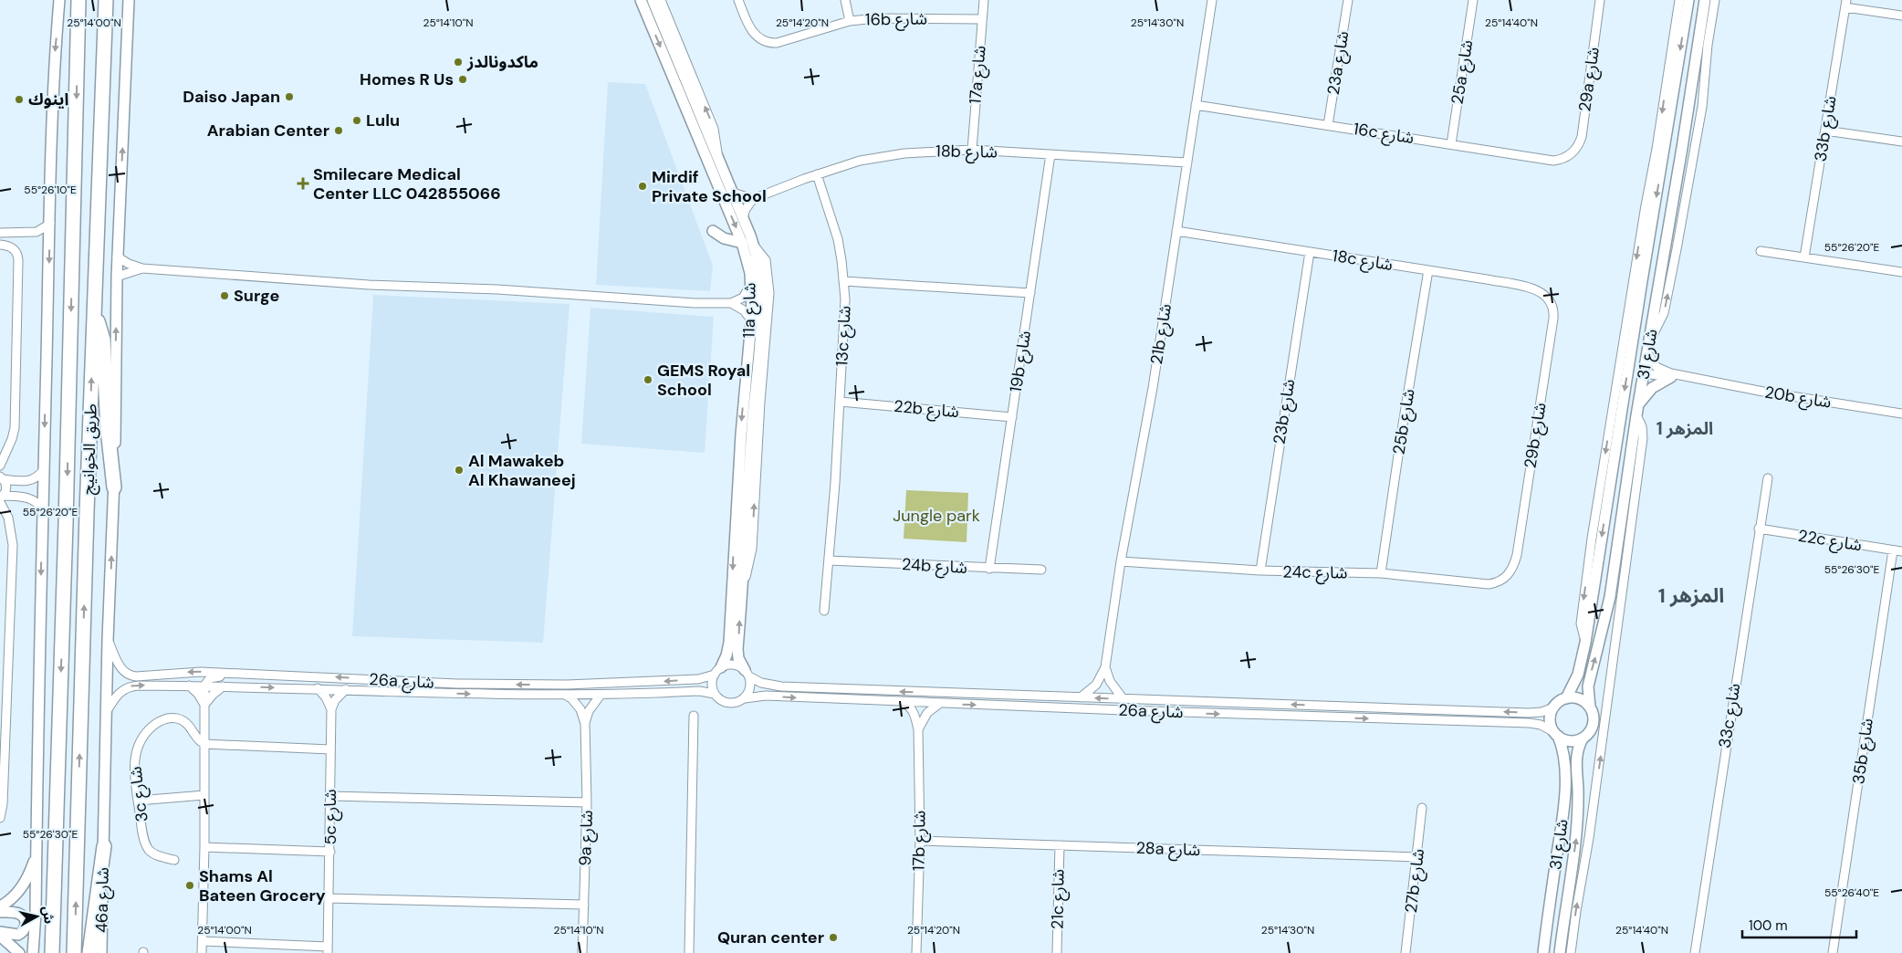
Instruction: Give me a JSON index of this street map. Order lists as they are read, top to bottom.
{
  "streets": {
    "highway": ["طريق الخوانيج"],
    "street": [
      "16b شارع",
      "23a شارع",
      "25a شارع",
      "17a شارع",
      "29a شارع",
      "33b شارع",
      "16c شارع",
      "18b شارع",
      "18c شارع",
      "11a شارع",
      "21b شارع",
      "13c شارع",
      "شارع 31",
      "19b شارع",
      "20b شارع",
      "22b شارع",
      "23b شارع",
      "25b شارع",
      "29b شارع",
      "22c شارع",
      "24b شارع",
      "24c شارع",
      "26a شارع",
      "33c شارع",
      "35b شارع",
      "3c شارع",
      "5c شارع",
      "9a شارع",
      "17b شارع",
      "28a شارع",
      "27b شارع",
      "21c شارع",
      "46a شارع"
    ]
  },
  "crossings": [
    ["16b شارع", "17a شارع"],
    ["23a شارع", "16c شارع"],
    ["25a شارع", "16c شارع"],
    ["17a شارع", "18b شارع"],
    ["29a شارع", "16c شارع"],
    ["16c شارع", "21b شارع"],
    ["18b شارع", "21b شارع"],
    ["18b شارع", "13c شارع"],
    ["18b شارع", "19b شارع"],
    ["18c شارع", "21b شارع"],
    ["18c شارع", "23b شارع"],
    ["18c شارع", "25b شارع"],
    ["18c شارع", "29b شارع"],
    ["11a شارع", "26a شارع"],
    ["21b شارع", "24c شارع"],
    ["21b شارع", "26a شارع"],
    ["13c شارع", "22b شارع"],
    ["13c شارع", "24b شارع"],
    ["شارع 31", "20b شارع"],
    ["شارع 31", "26a شارع"],
    ["19b شارع", "22b شارع"],
    ["19b شارع", "24b شارع"],
    ["23b شارع", "24c شارع"],
    ["25b شارع", "24c شارع"],
    ["29b شارع", "24c شارع"],
    ["22c شارع", "33c شارع"],
    ["22c شارع", "35b شارع"],
    ["26a شارع", "9a شارع"],
    ["26a شارع", "17b شارع"],
    ["26a شارع", "46a شارع"],
    ["17b شارع", "28a شارع"],
    ["28a شارع", "27b شارع"],
    ["28a شارع", "21c شارع"]
  ],
  "districts": ["المزهر 1", "المزهر 1"],
  "parks": ["Jungle park"],
  "places": {
    "other": [
      "ماكدونالدز",
      "Homes R Us",
      "Daiso Japan",
      "اينوك",
      "Lulu",
      "Arabian Center",
      "Mirdif Private School",
      "Surge",
      "GEMS Royal School",
      "Al Mawakeb Al Khawaneej",
      "Shams Al Bateen Grocery",
      "Quran center"
    ],
    "health": ["Smilecare Medical Center LLC 042855066"]
  },
  "scale_bar": "100 m",
  "north": "right",
  "coordinates": [
    "25°14'00\"N",
    "25°14'10\"N",
    "25°14'20\"N",
    "25°14'30\"N",
    "25°14'40\"N",
    "55°26'10\"E",
    "55°26'20\"E",
    "55°26'30\"E",
    "55°26'40\"E"
  ]
}
